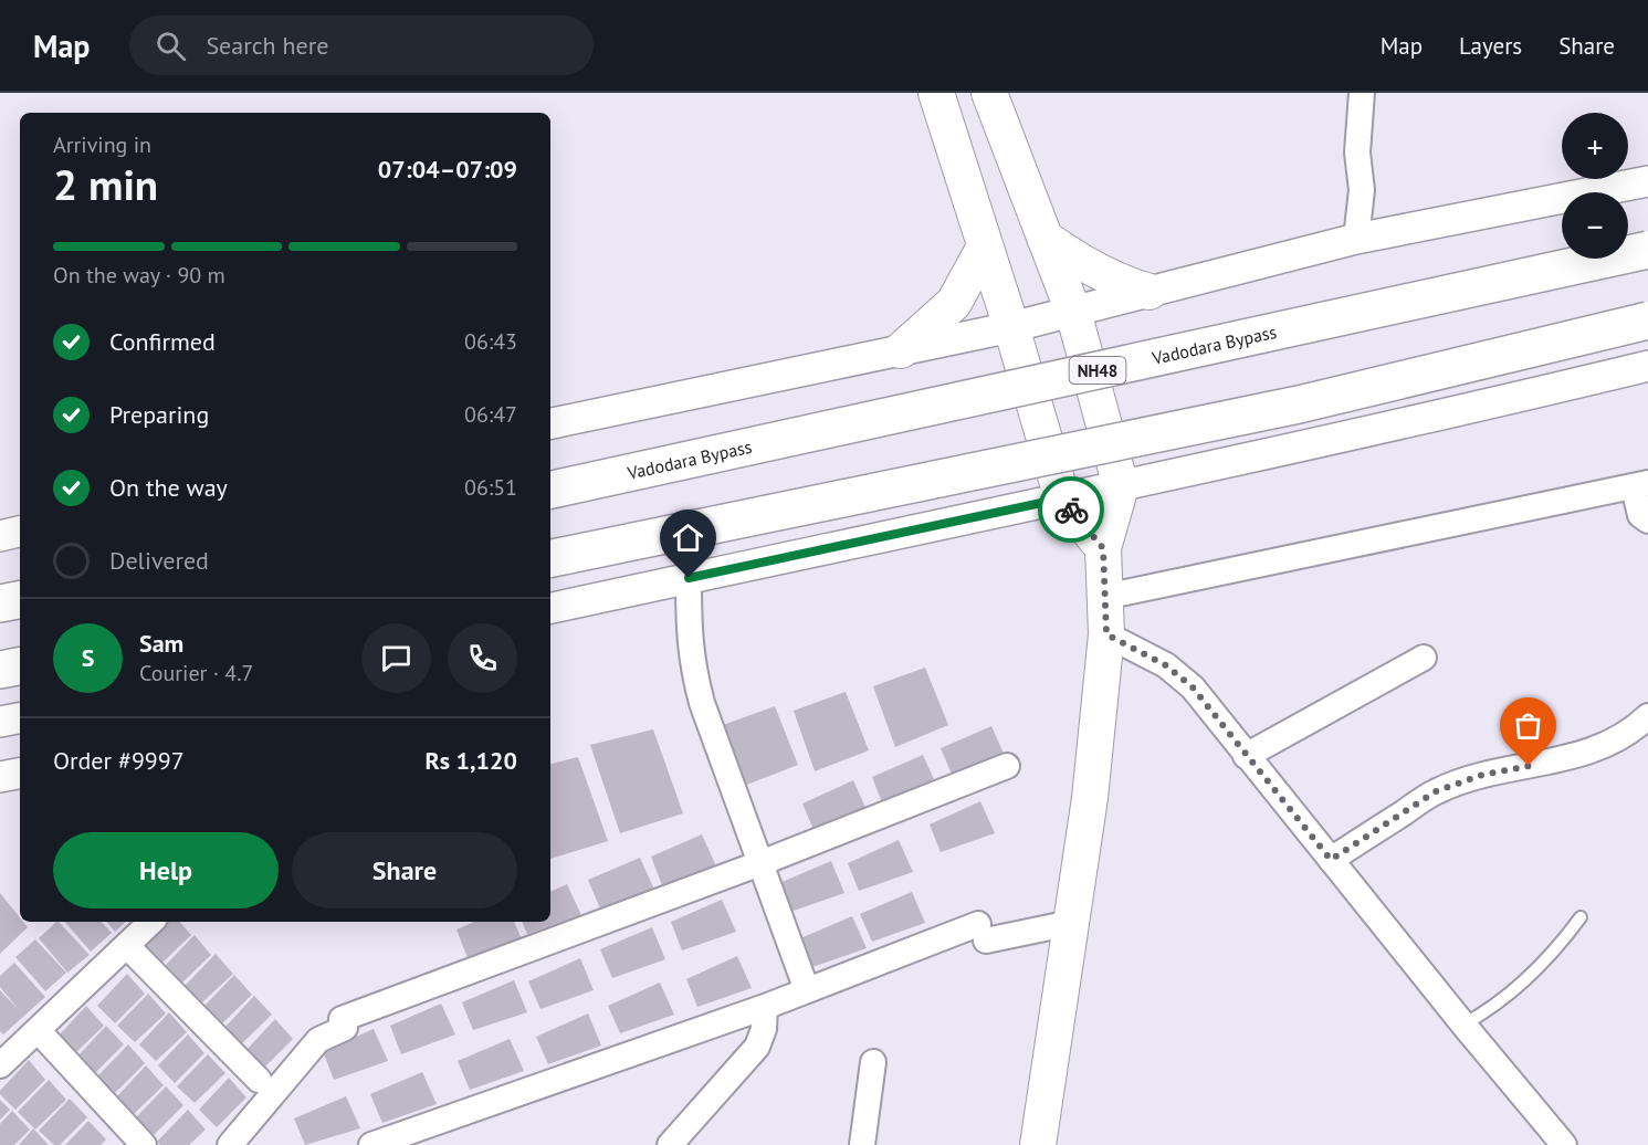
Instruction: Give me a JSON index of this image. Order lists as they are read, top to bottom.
{
  "streets": {
    "highway": ["Vadodara Bypass", "NH48"]
  },
  "page": {
    "header": "Map",
    "search": "Search here",
    "nav": ["Map", "Layers", "Share"],
    "map_buttons": ["+", "−"],
    "heading": ["2 min", "Arriving in", "07:04–07:09"],
    "panel": [
      "Sam",
      "Courier · 4.7",
      "Order #9997",
      "Rs 1,120"
    ],
    "bar": "On the way · 90 m",
    "list": [
      ["Confirmed", "06:43"],
      ["Preparing", "06:47"],
      ["On the way", "06:51"],
      "Delivered"
    ],
    "round": "S",
    "buttons": ["Help", "Share"]
  }
}
